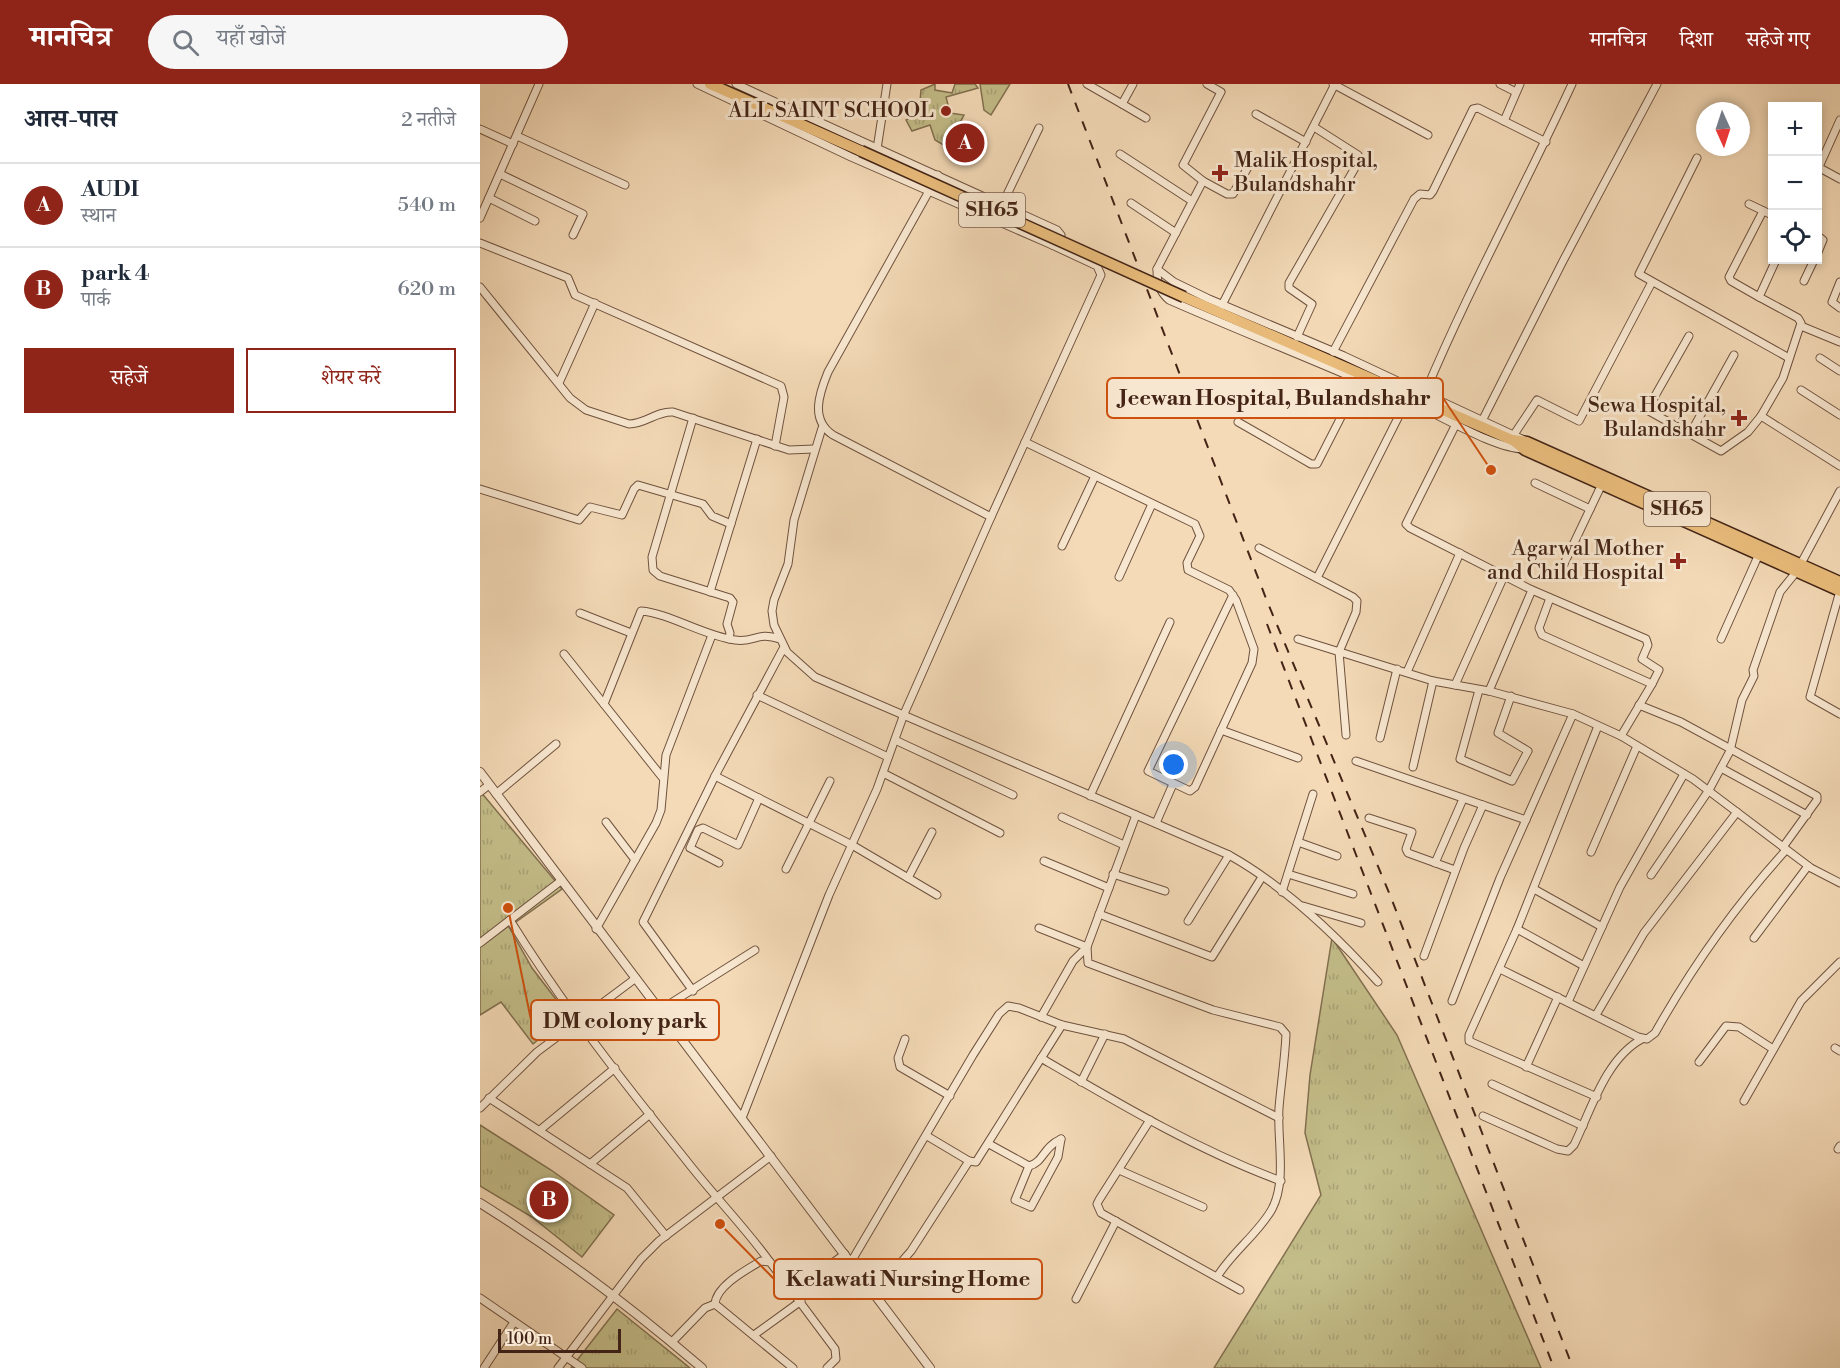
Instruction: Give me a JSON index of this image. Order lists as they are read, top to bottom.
{
  "streets": {
    "main road": ["SH65"]
  },
  "places": {
    "other": [
      "ALL SAINT SCHOOL",
      "Jeewan Hospital, Bulandshahr",
      "DM colony park",
      "Kelawati Nursing Home"
    ],
    "health": ["Malik Hospital, Bulandshahr", "Sewa Hospital, Bulandshahr", "Agarwal Mother and Child Hospital"]
  },
  "scale_bar": "100 m",
  "north": "bottom",
  "page": {
    "header": "मानचित्र",
    "search": "यहाँ खोजें",
    "nav": ["मानचित्र", "दिशा", "सहेजे गए"],
    "heading": ["आस-पास", "2 नतीजे"],
    "map_buttons": ["+", "−"],
    "pins": ["A", "B"],
    "list": [
      {
        "mark": "A",
        "name": "AUDI",
        "note": "स्थान",
        "value": "540 m"
      },
      {
        "mark": "B",
        "name": "park 4",
        "note": "पार्क",
        "value": "620 m"
      }
    ],
    "buttons": ["सहेजें", "शेयर करें"],
    "scale": "100 m"
  }
}
